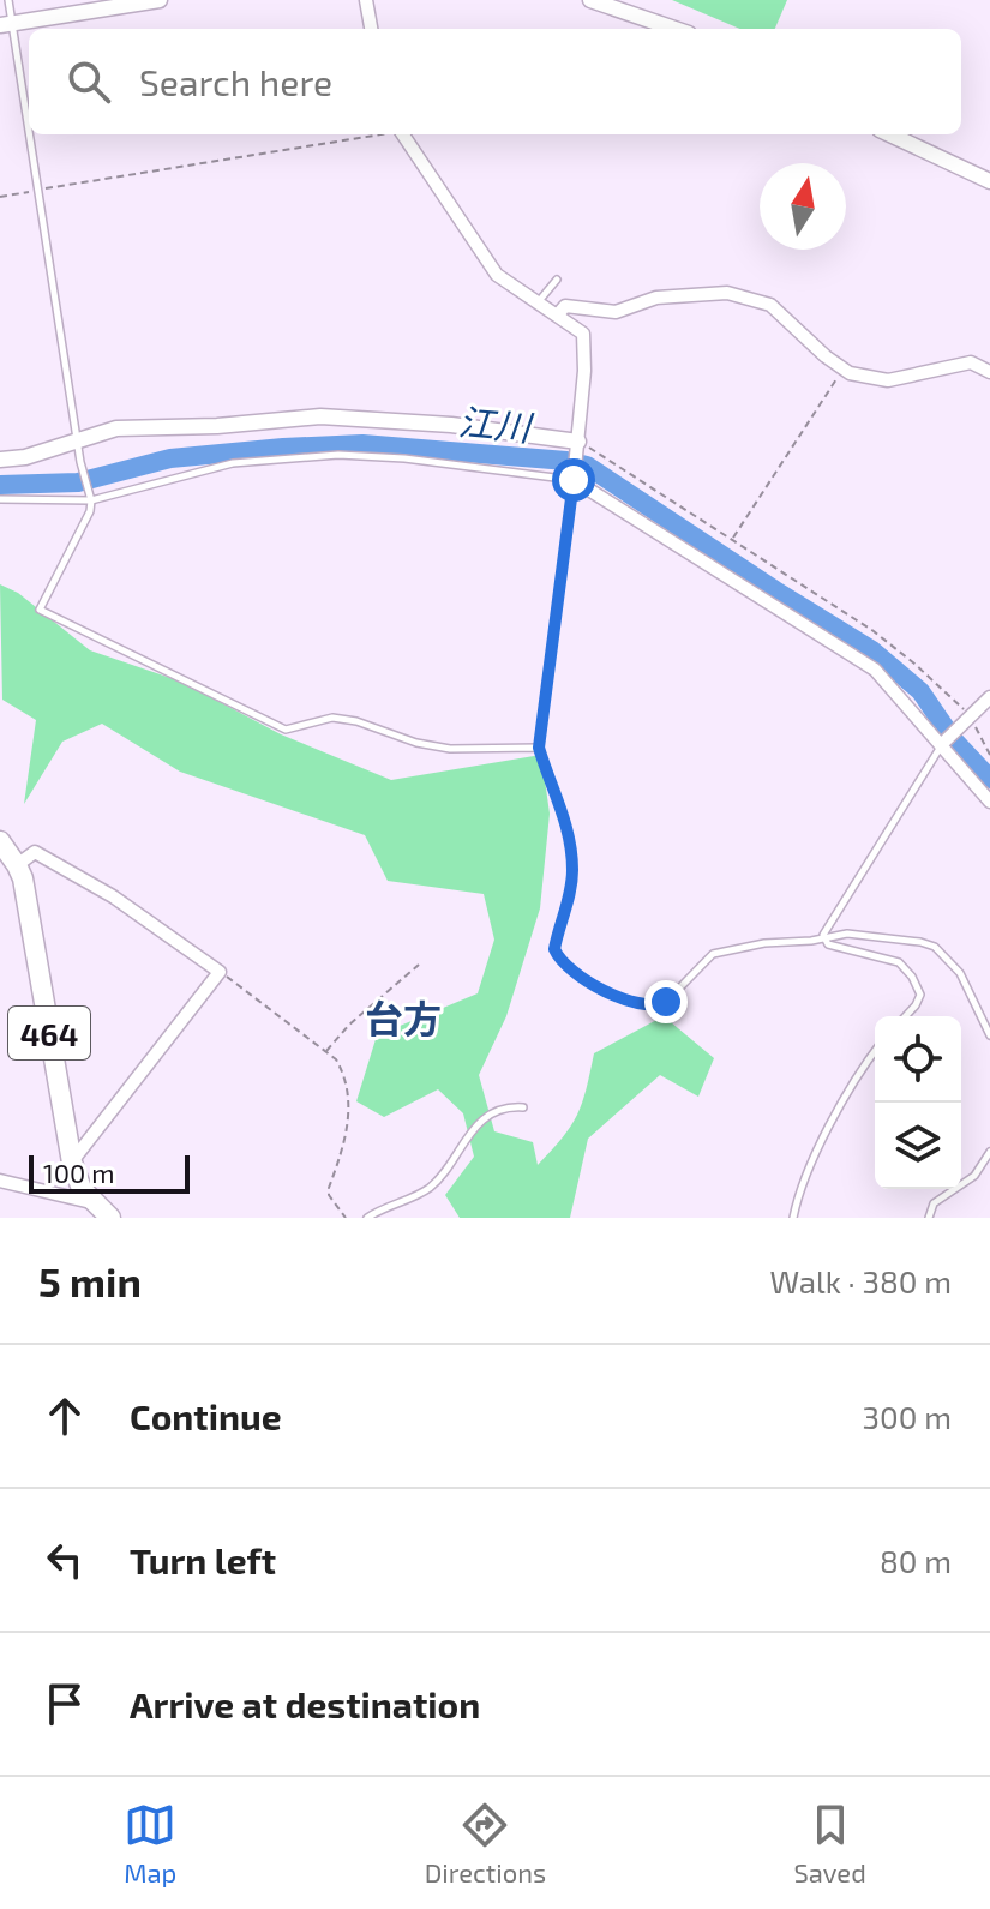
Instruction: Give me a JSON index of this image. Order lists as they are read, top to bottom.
{
  "streets": {
    "highway": ["464"]
  },
  "districts": ["台方"],
  "water": ["江川"],
  "scale_bar": "100 m",
  "north": "top",
  "page": {
    "search": "Search here",
    "scale": "100 m",
    "heading": ["5 min", "Walk · 380 m"],
    "list": [
      ["Continue", "300 m"],
      ["Turn left", "80 m"],
      "Arrive at destination"
    ],
    "nav": ["Map", "Directions", "Saved"]
  }
}
